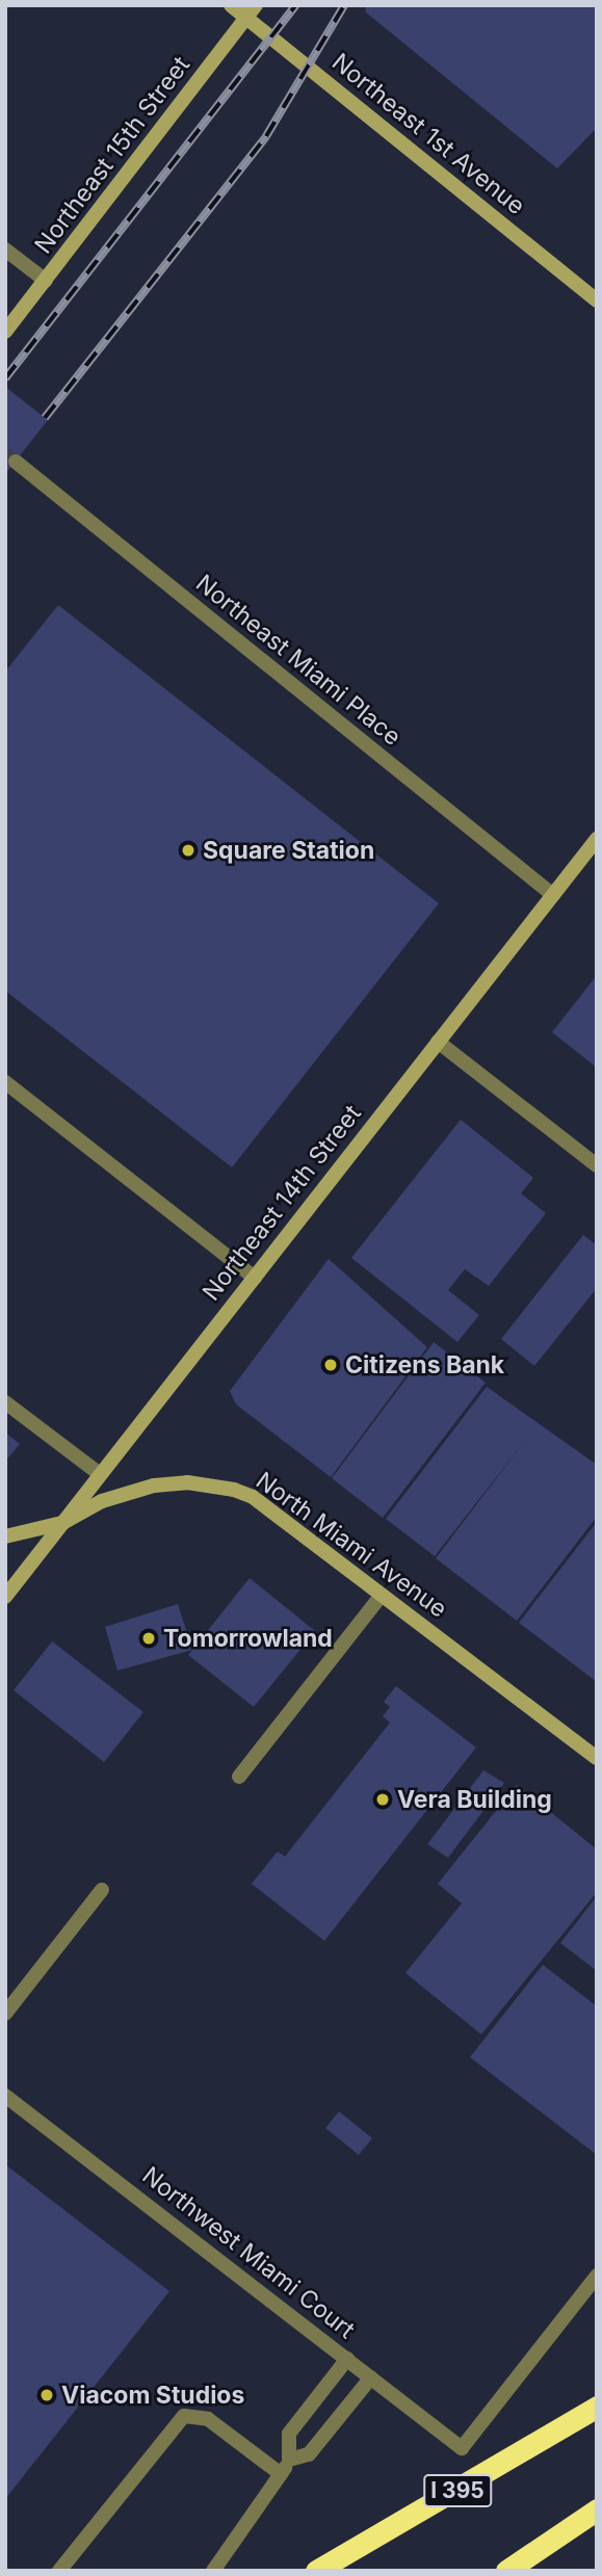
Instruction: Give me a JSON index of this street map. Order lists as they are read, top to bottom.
{
  "streets": {
    "highway": ["I 395"],
    "street": [
      "Northeast 1st Avenue",
      "Northeast 15th Street",
      "Northeast Miami Place",
      "Northeast 14th Street",
      "North Miami Avenue",
      "Northwest Miami Court"
    ]
  },
  "crossings": [
    ["Northeast 1st Avenue", "Northeast 15th Street"],
    ["Northeast Miami Place", "Northeast 14th Street"],
    ["Northeast 14th Street", "North Miami Avenue"]
  ],
  "places": [
    "Square Station",
    "Citizens Bank",
    "Tomorrowland",
    "Vera Building",
    "Viacom Studios"
  ]
}
